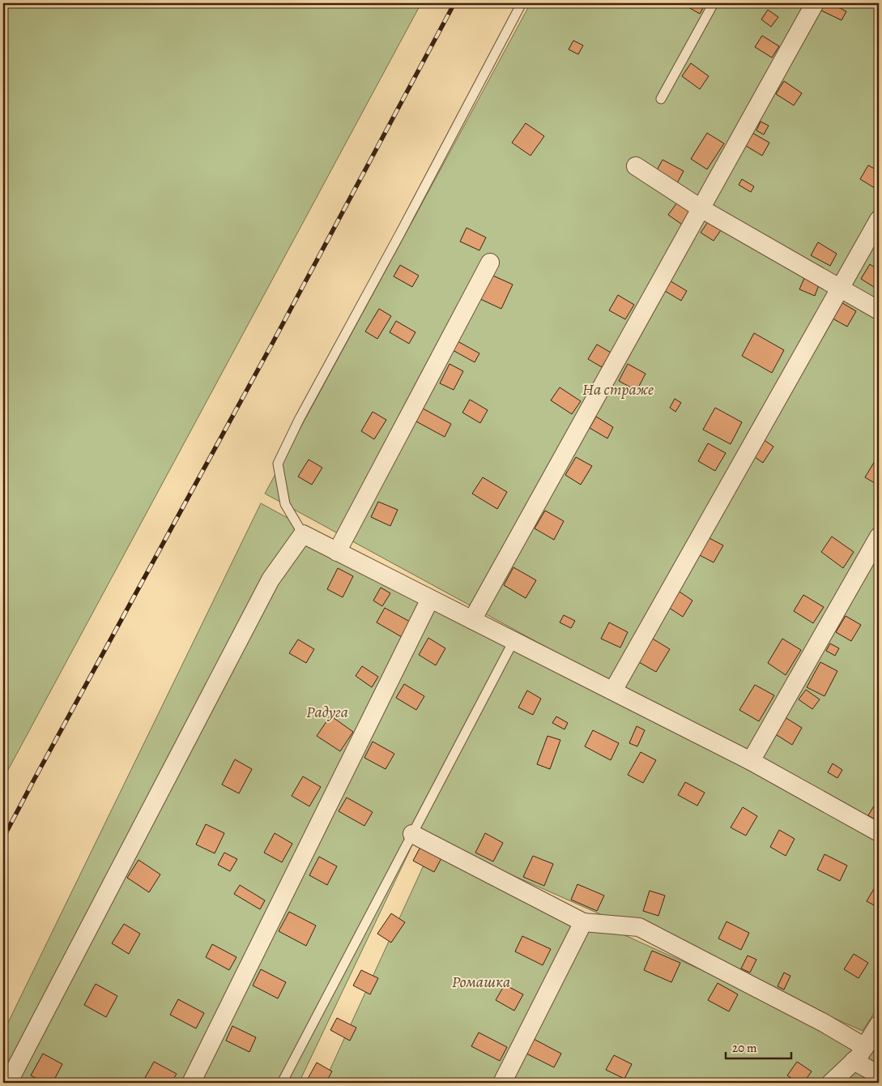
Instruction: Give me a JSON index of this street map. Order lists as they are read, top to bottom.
{
  "parks": ["На страже", "Радуга", "Ромашка"],
  "scale_bar": "20 m"
}
